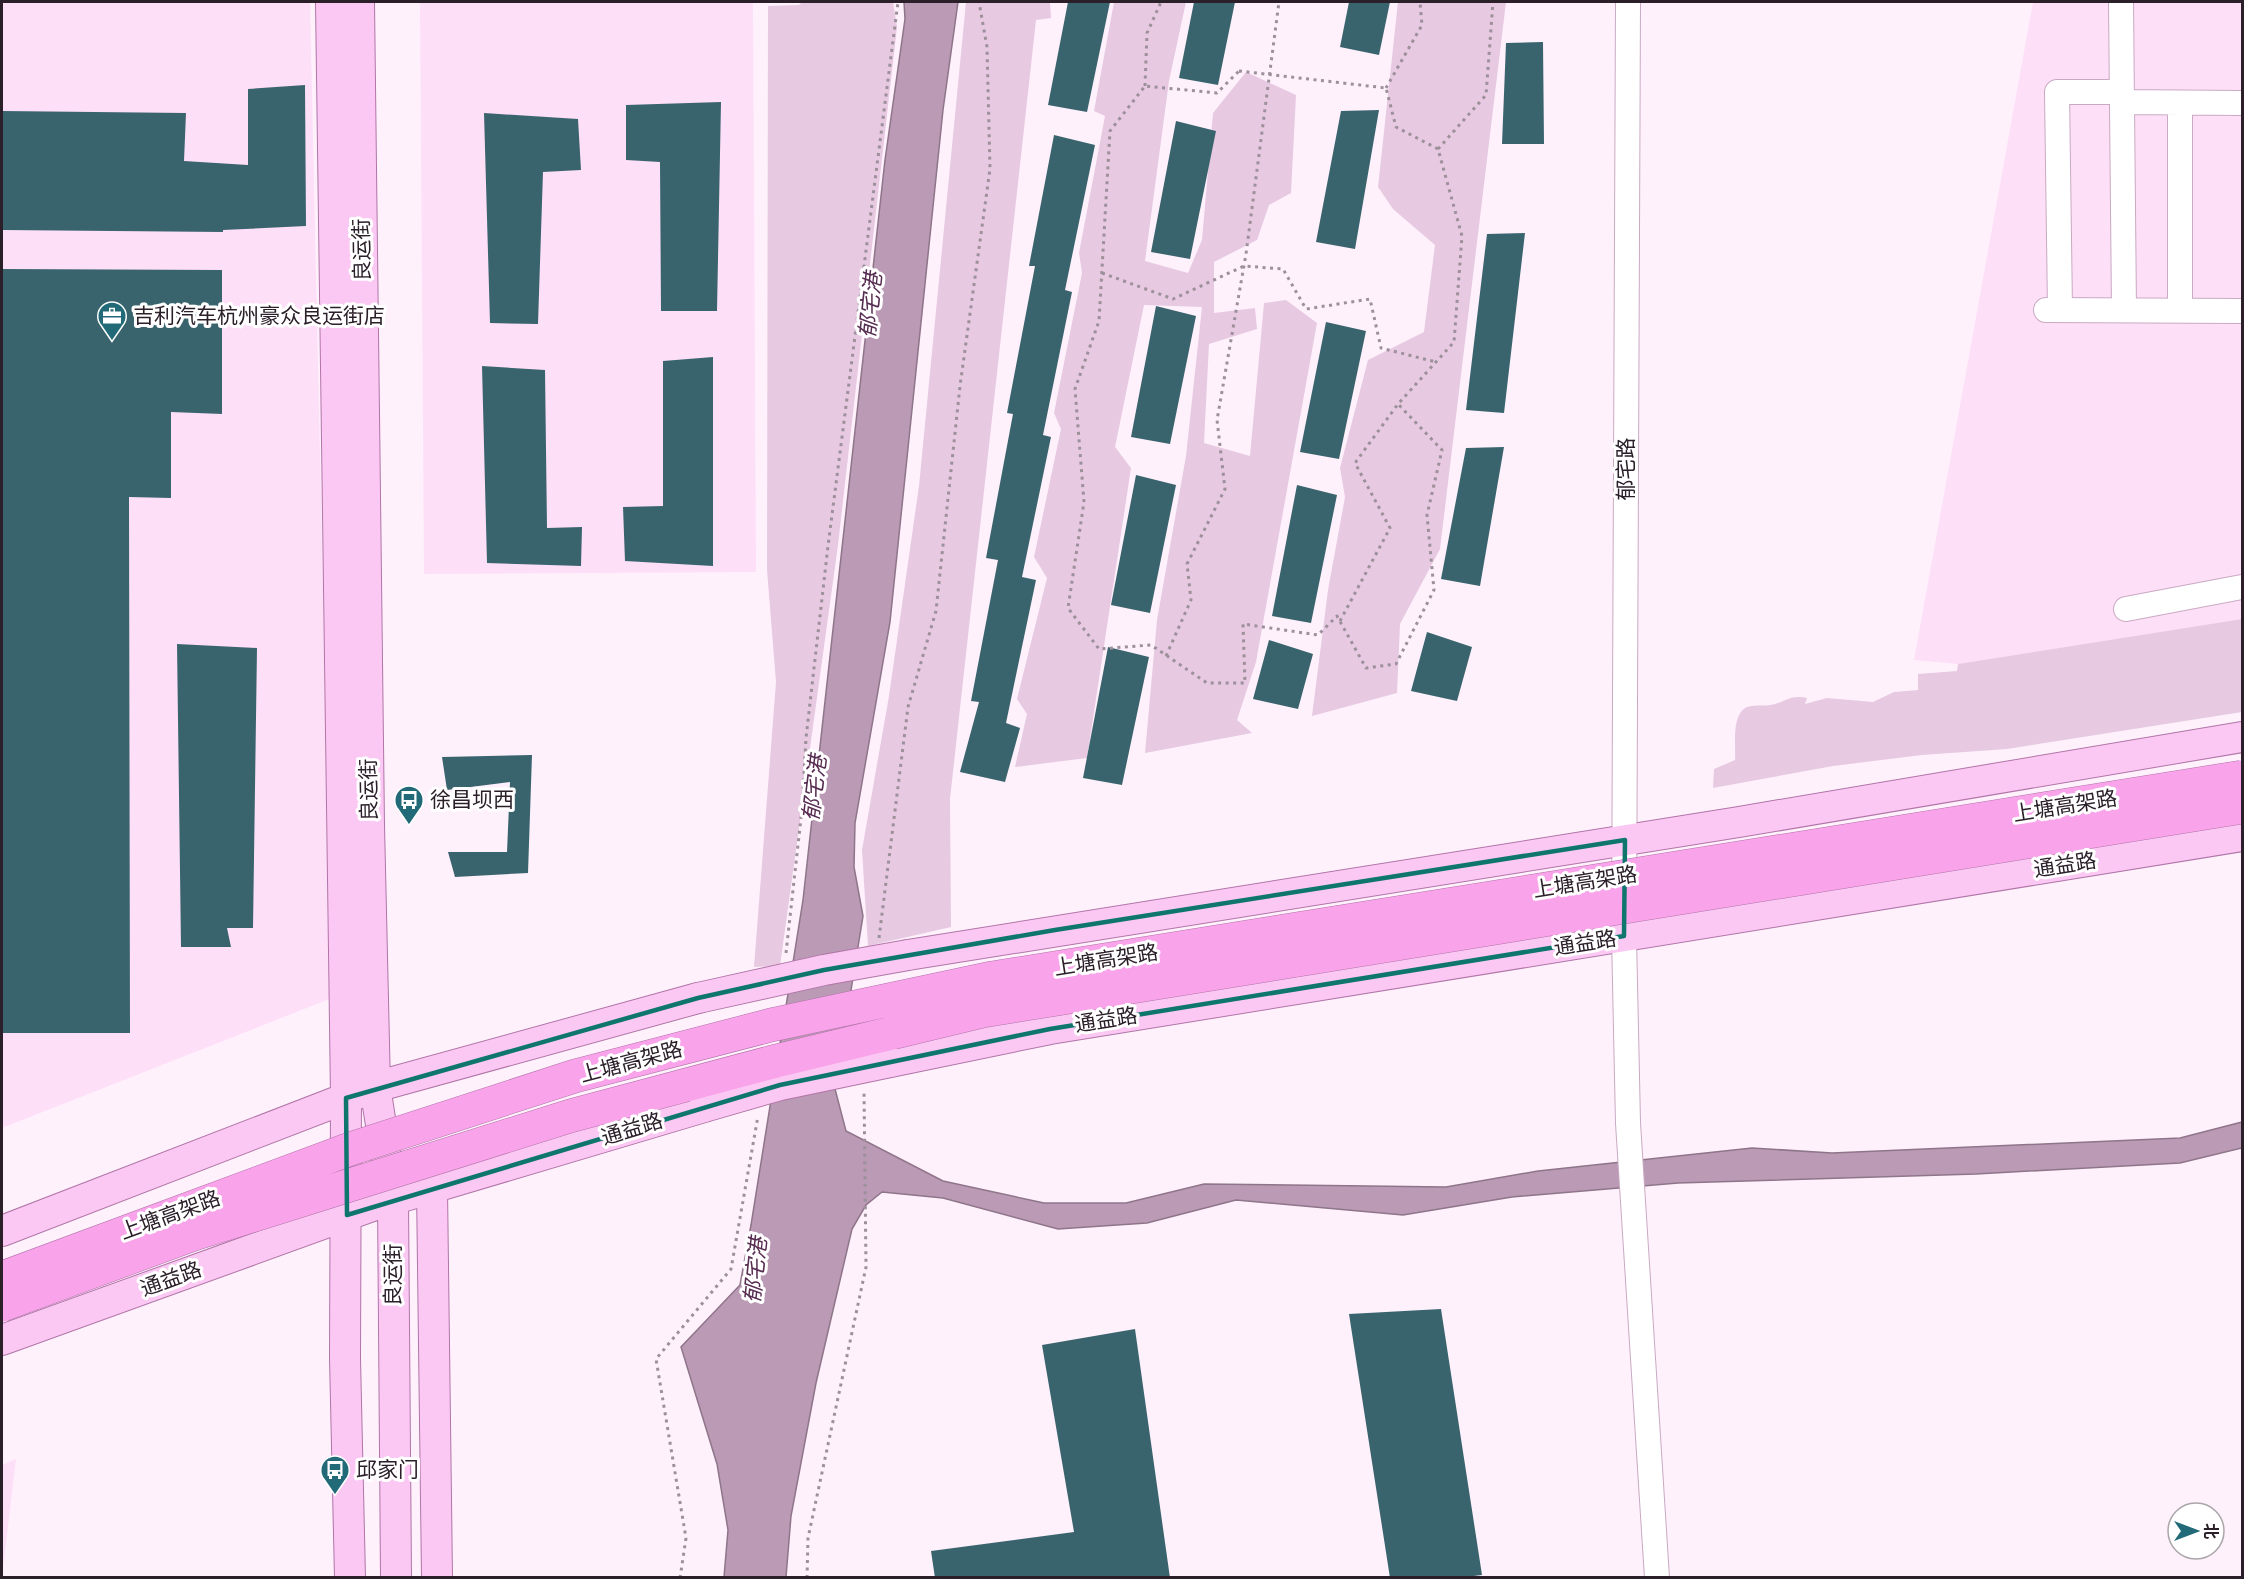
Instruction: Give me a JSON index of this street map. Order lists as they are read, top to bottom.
{
  "streets": {
    "highway": ["上塘高架路"],
    "main road": ["良运街", "通益路"],
    "street": ["郁宅路"]
  },
  "crossings": [
    ["良运街", "通益路"],
    ["郁宅路", "通益路"]
  ],
  "water": ["郁宅港"],
  "places": {
    "office": ["吉利汽车杭州豪众良运街店"],
    "bus stop": ["徐昌坝西", "邱家门"]
  },
  "north": "right"
}
